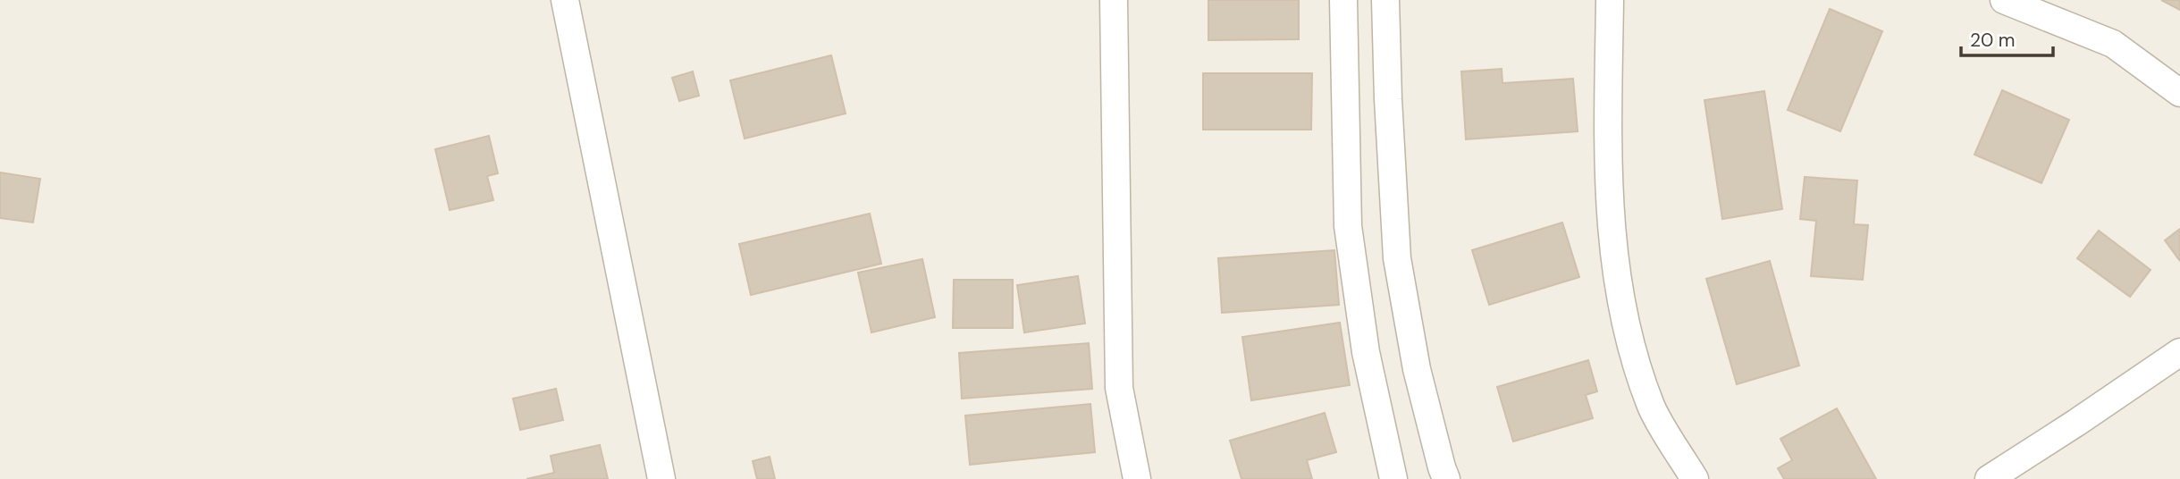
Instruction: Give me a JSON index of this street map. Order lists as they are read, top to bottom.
{
  "scale_bar": "20 m"
}
